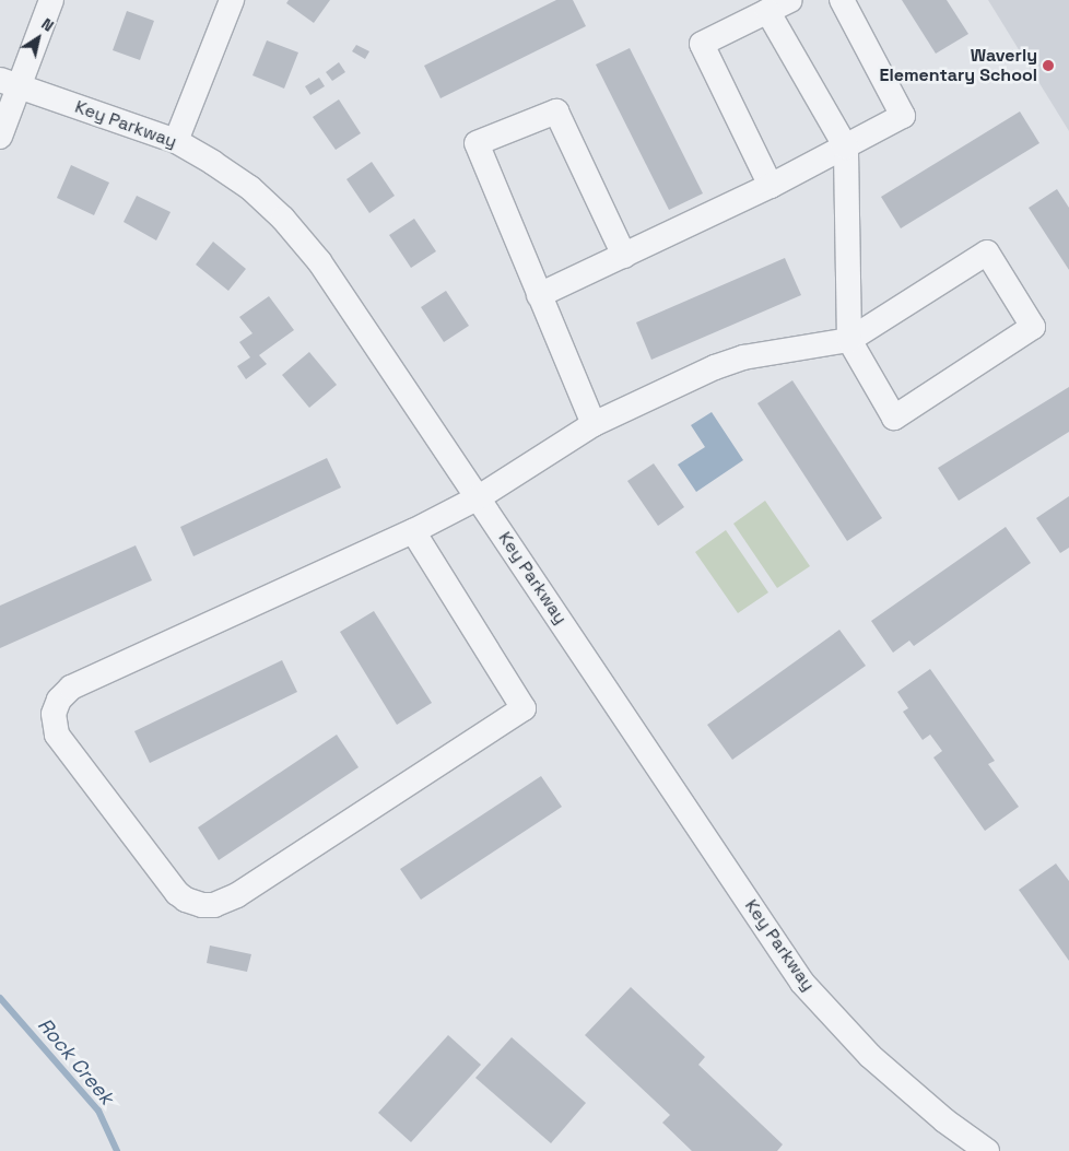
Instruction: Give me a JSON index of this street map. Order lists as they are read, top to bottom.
{
  "streets": {
    "street": ["Key Parkway"]
  },
  "water": ["Rock Creek"],
  "places": ["Waverly Elementary School"],
  "north": "top right"
}
